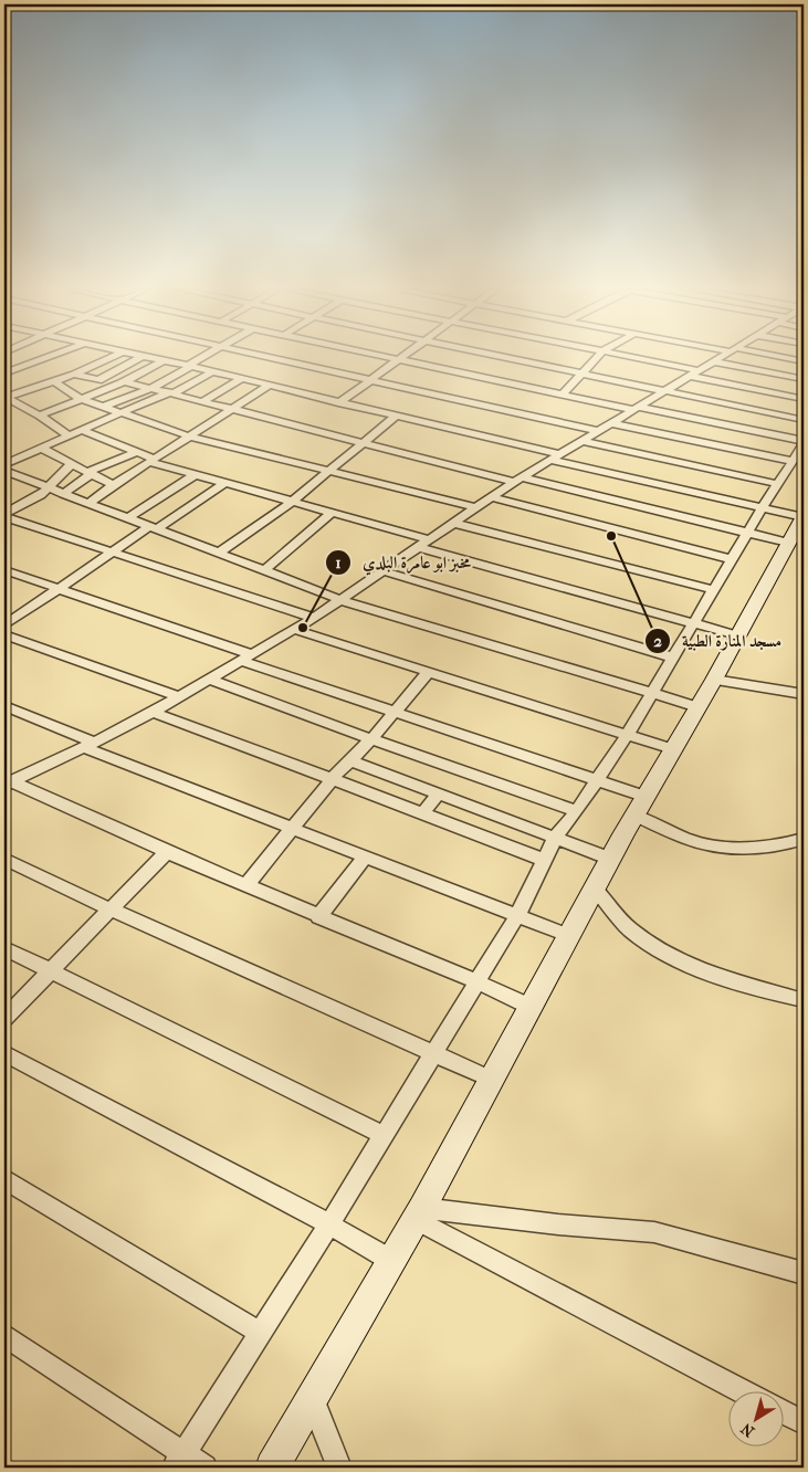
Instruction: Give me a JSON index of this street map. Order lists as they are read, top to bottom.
{
  "places": ["مسجد المنارة الطبية", "مخبز ابو عامرة البلدي"],
  "north": "bottom left"
}
